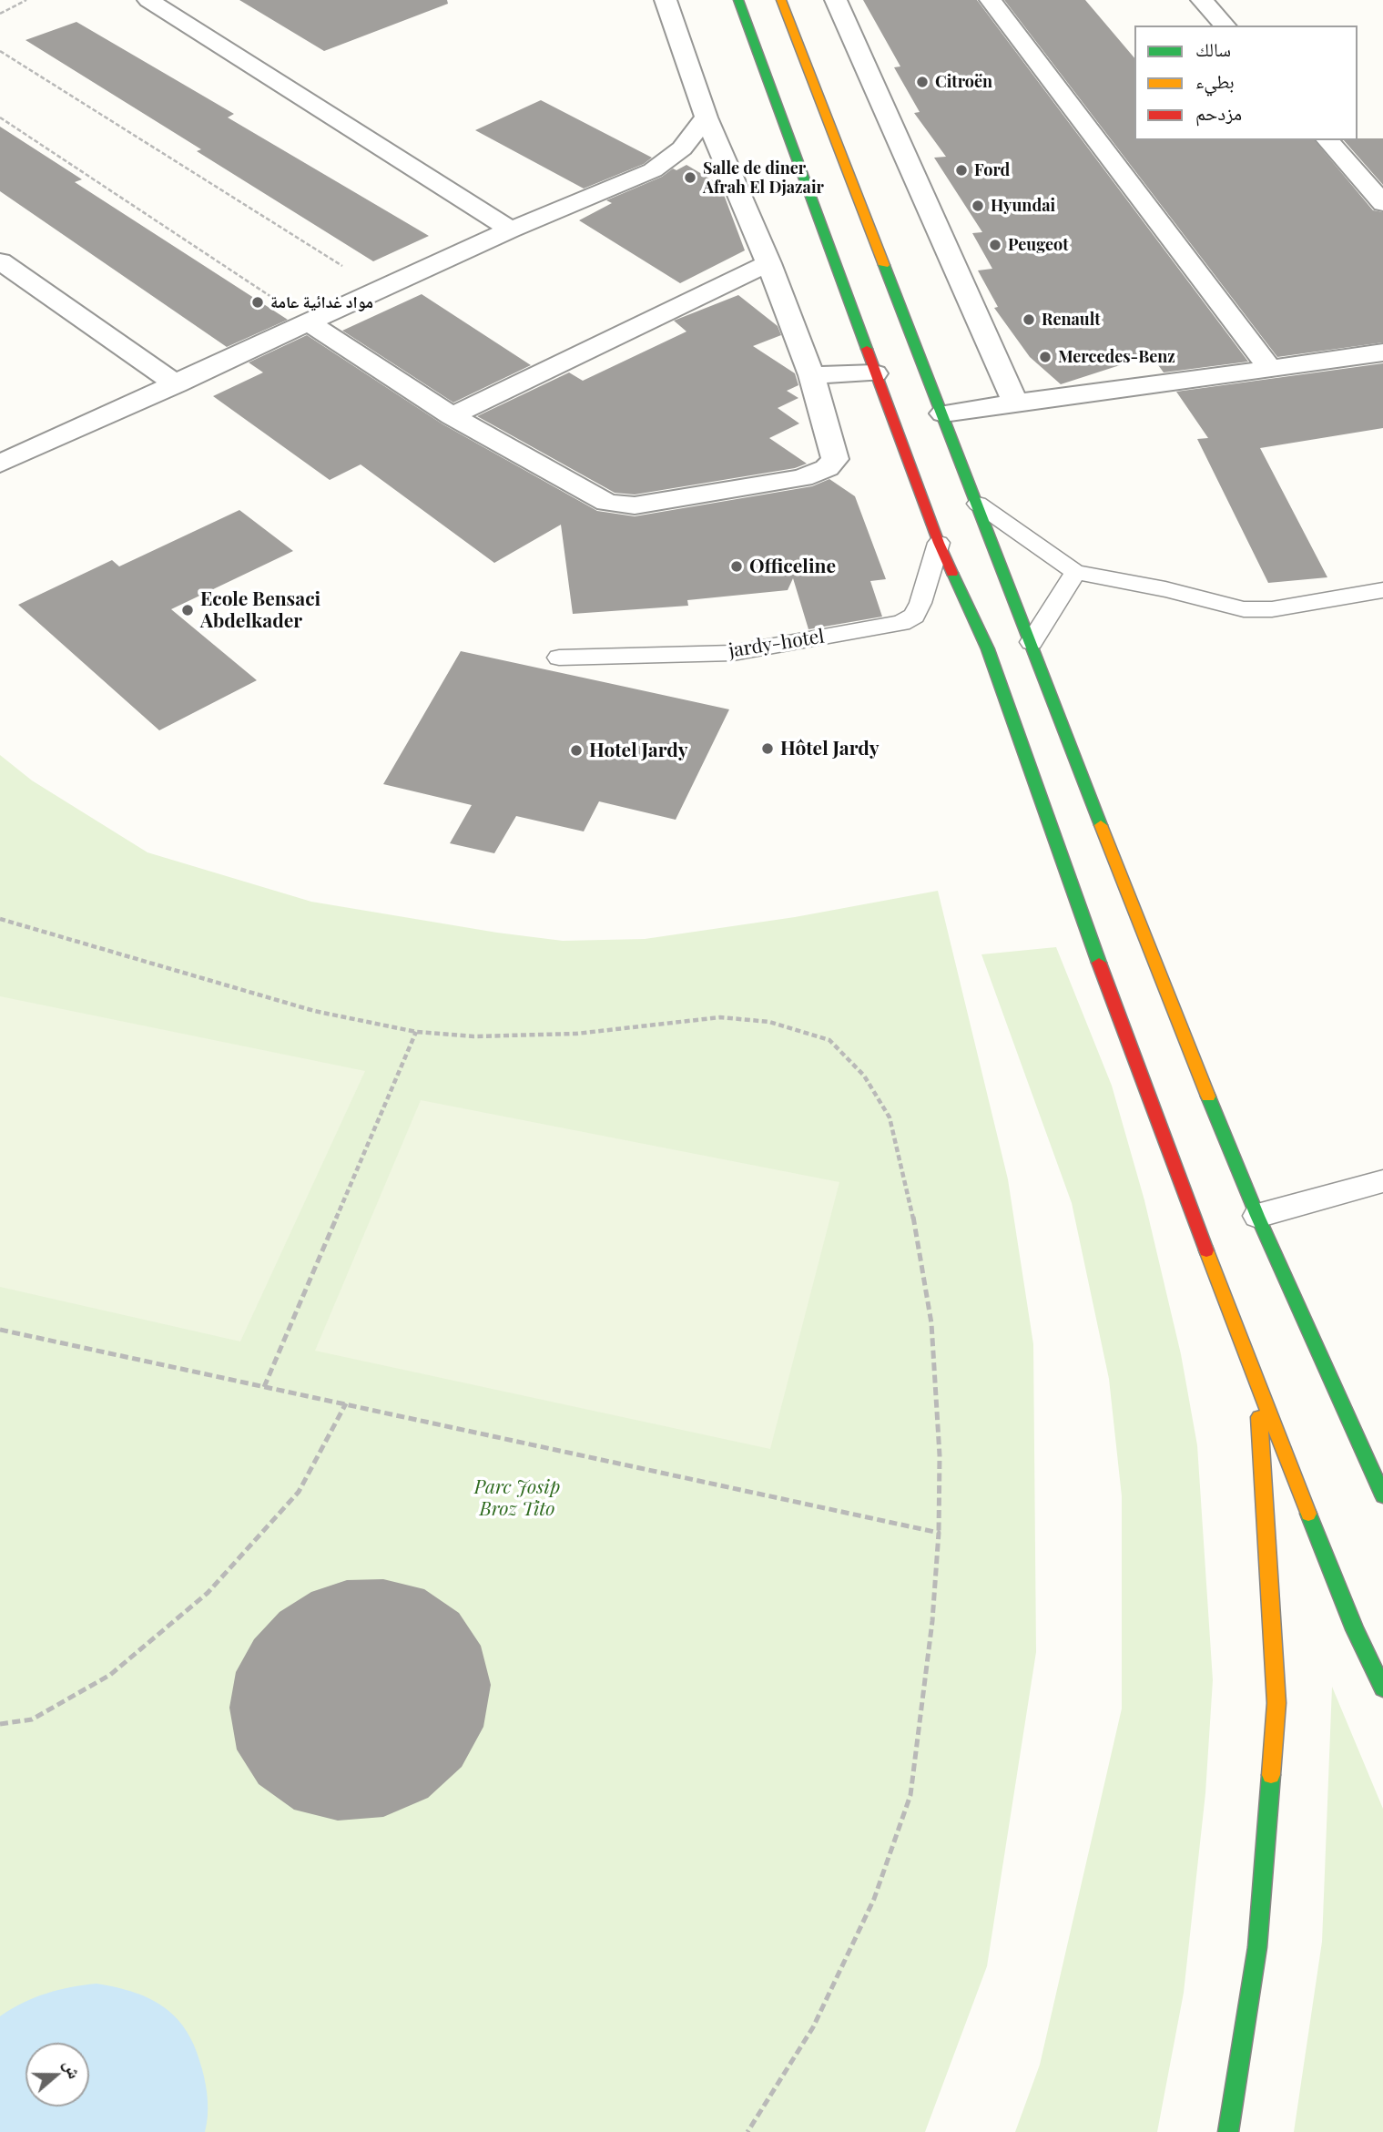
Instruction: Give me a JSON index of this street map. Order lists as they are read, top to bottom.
{
  "streets": {
    "lane": ["jardy-hotel"]
  },
  "parks": ["Parc Josip Broz Tito"],
  "places": [
    "Citroën",
    "Ford",
    "Salle de diner Afrah El Djazair",
    "Hyundai",
    "Peugeot",
    "مواد غدائية عامة",
    "Renault",
    "Mercedes-Benz",
    "Officeline",
    "Ecole Bensaci Abdelkader",
    "Hôtel Jardy",
    "Hotel Jardy"
  ],
  "legend": ["سالك", "بطيء", "مزدحم"],
  "north": "right"
}
